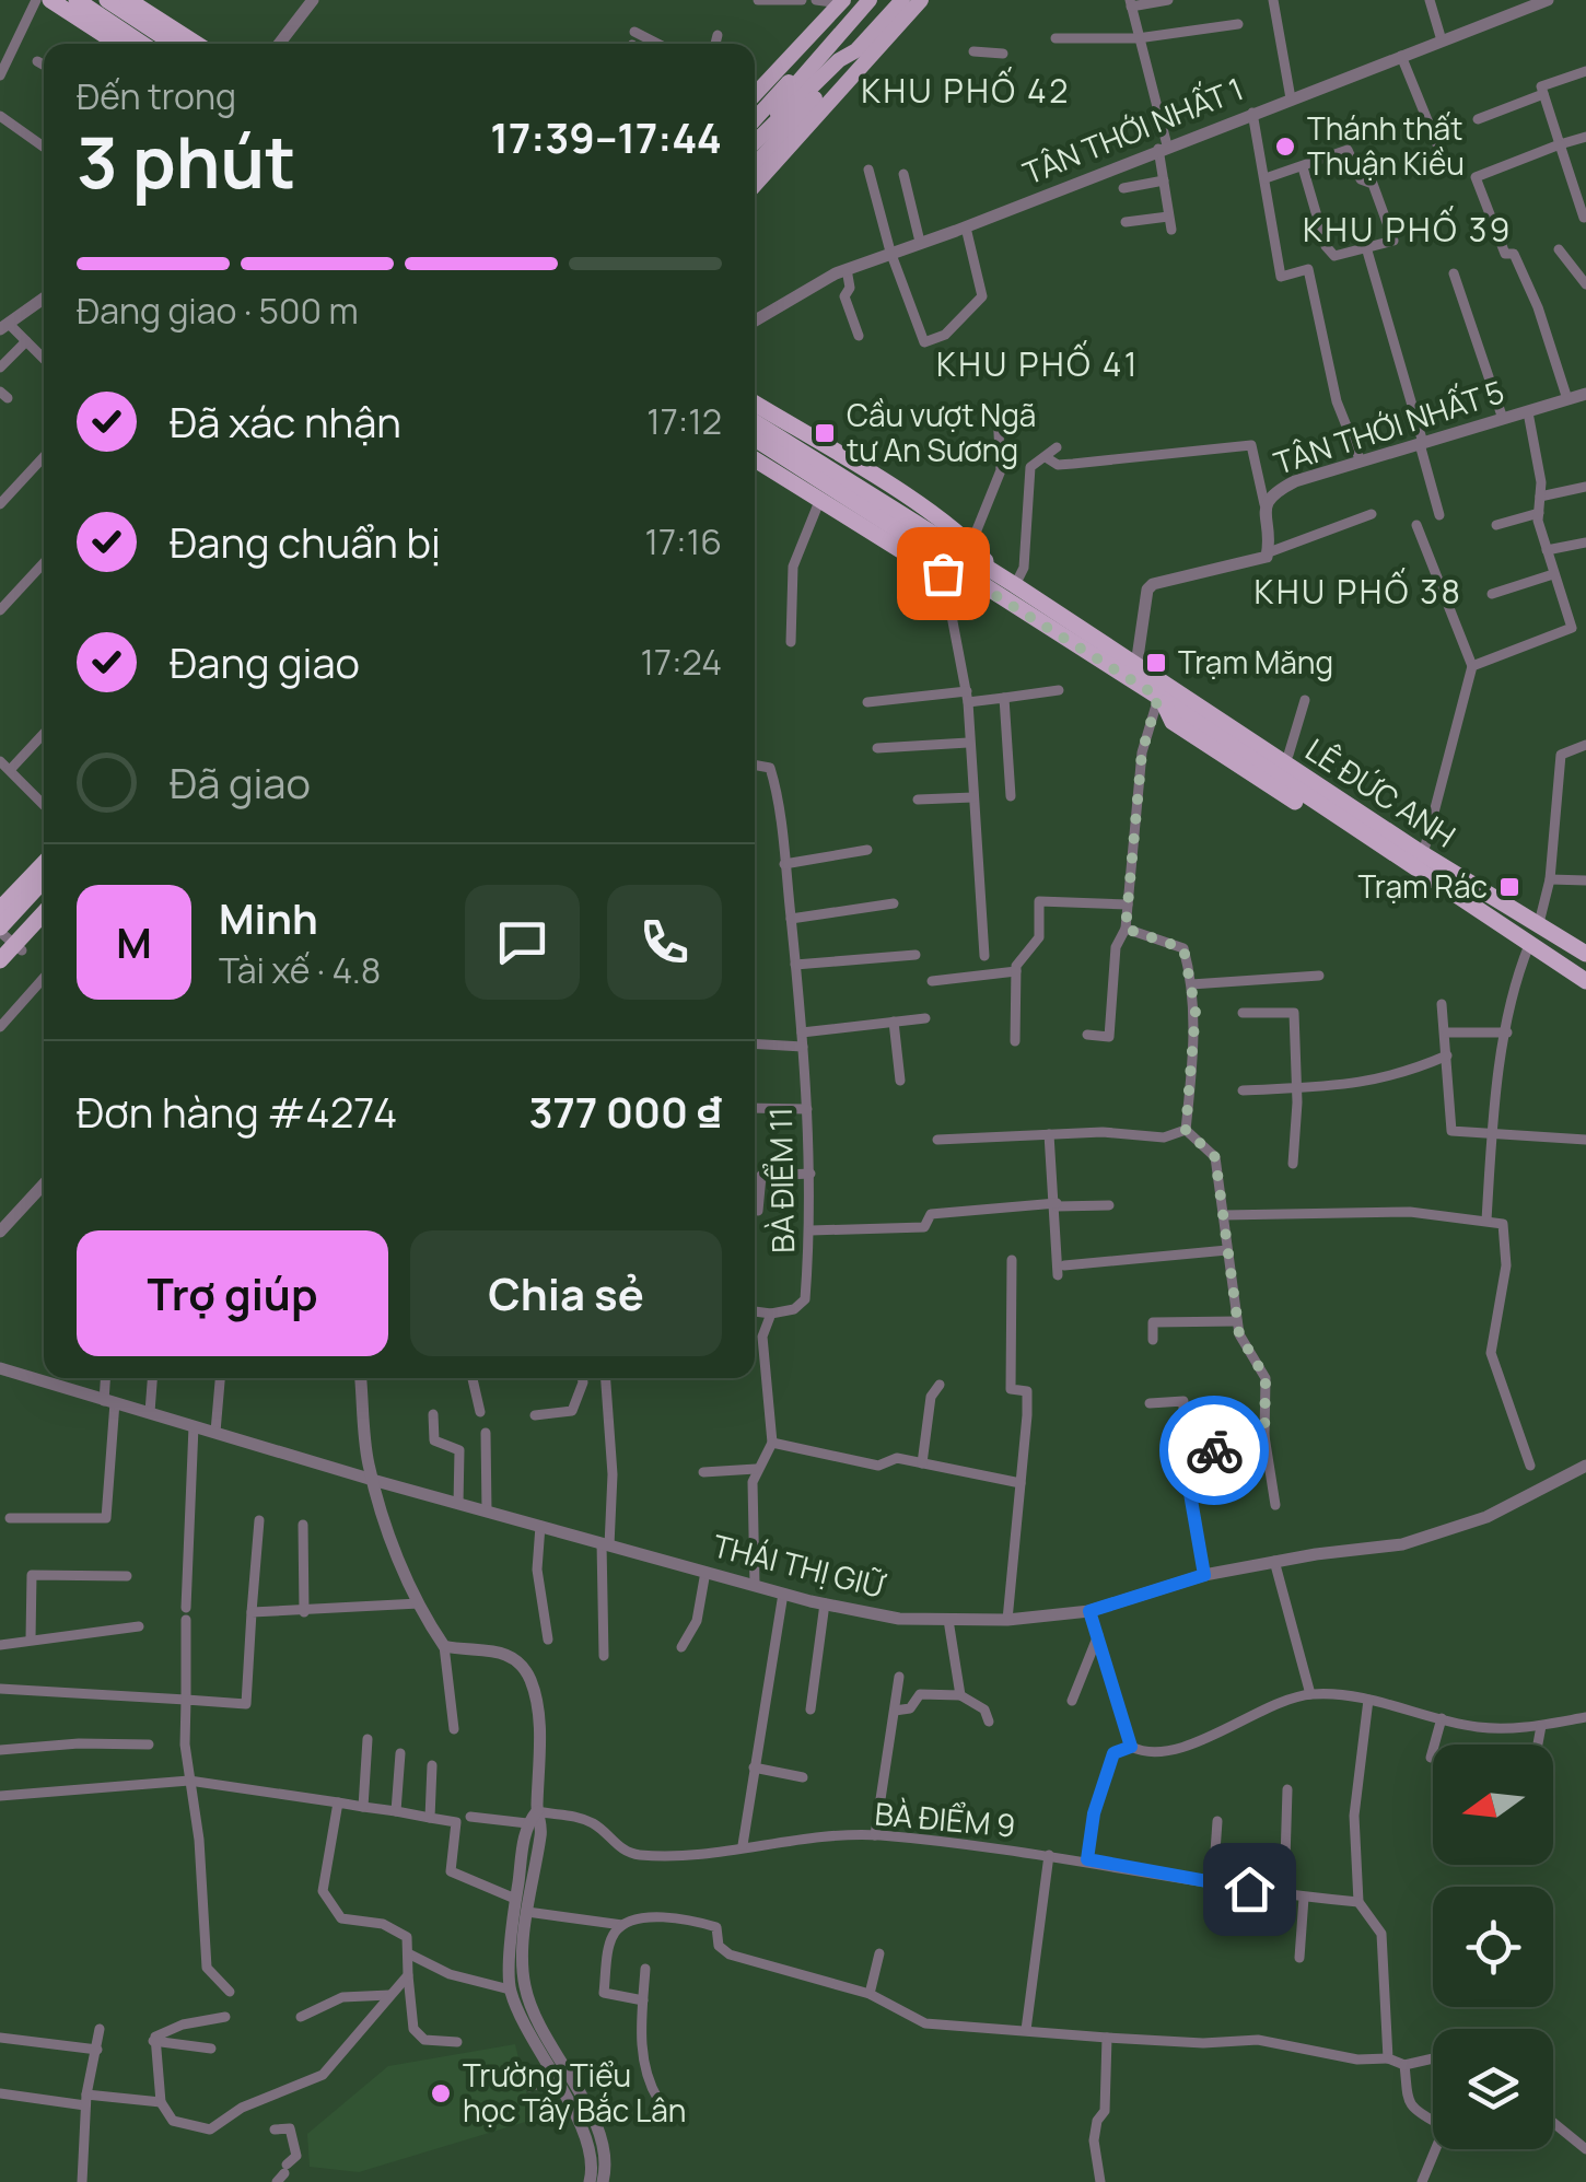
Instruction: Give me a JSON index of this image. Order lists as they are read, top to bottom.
{
  "streets": {
    "highway": ["LÊ ĐỨC ANH"],
    "street": [
      "TÂN THỚI NHẤT 1",
      "TÂN THỚI NHẤT 5",
      "BÀ ĐIỂM 11",
      "THÁI THỊ GIỮ",
      "BÀ ĐIỂM 9"
    ]
  },
  "districts": [
    "KHU PHỐ 42",
    "KHU PHỐ 39",
    "KHU PHỐ 41",
    "KHU PHỐ 38"
  ],
  "places": {
    "other": ["Thánh thất Thuận Kiều", "Trường Tiểu học Tây Bắc Lân"],
    "transit": ["Cầu vượt Ngã tư An Sương", "Trạm Măng", "Trạm Rác"]
  },
  "north": "left",
  "page": {
    "heading": ["3 phút", "Đến trong", "17:39–17:44"],
    "panel": [
      "Minh",
      "Tài xế · 4.8",
      "Đơn hàng #4274",
      "377 000 ₫"
    ],
    "bar": "Đang giao · 500 m",
    "list": [
      ["Đã xác nhận", "17:12"],
      ["Đang chuẩn bị", "17:16"],
      ["Đang giao", "17:24"],
      "Đã giao"
    ],
    "round": "M",
    "buttons": ["Trợ giúp", "Chia sẻ"]
  }
}
